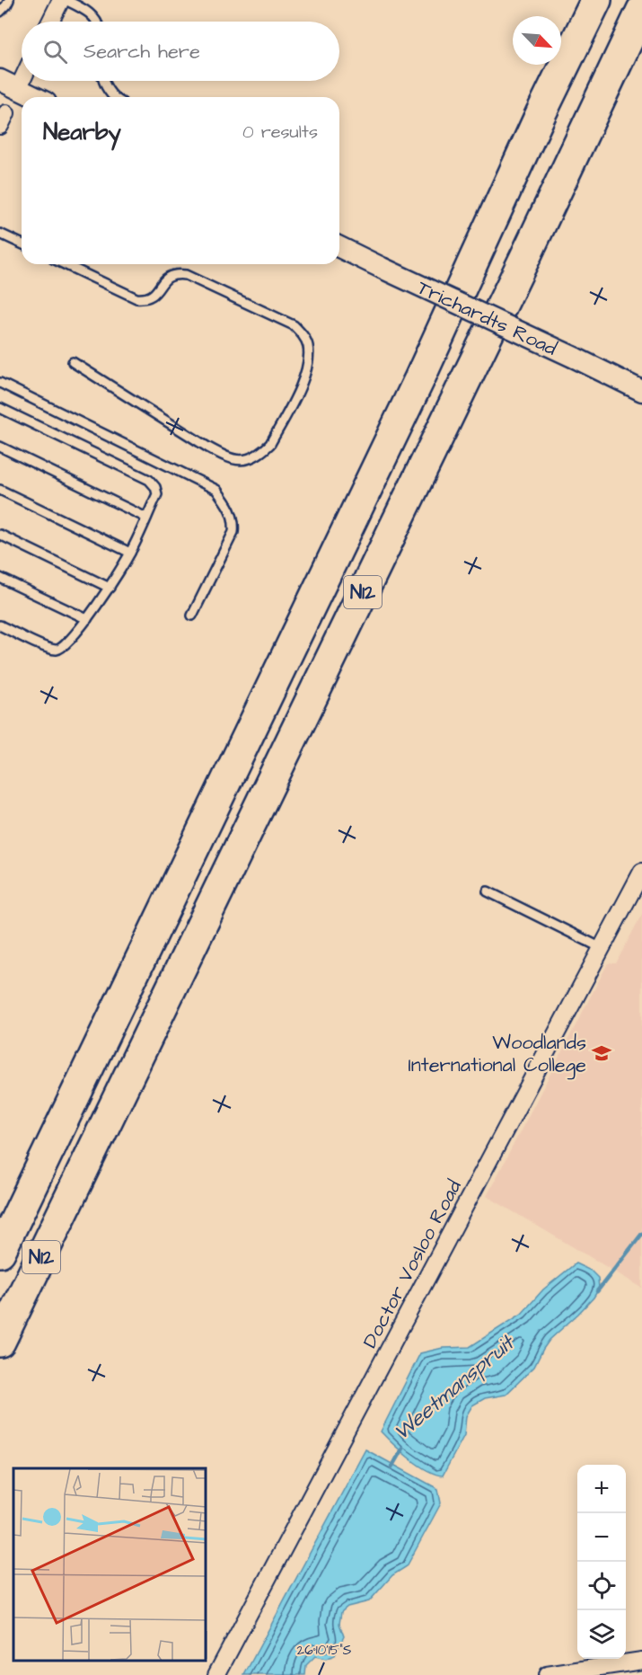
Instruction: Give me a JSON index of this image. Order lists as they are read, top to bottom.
{
  "streets": {
    "highway": ["N12"],
    "street": ["Trichardts Road", "Doctor Vosloo Road"]
  },
  "water": ["Weetmanspruit"],
  "places": {
    "school or university": ["Woodlands International College"]
  },
  "north": "bottom right",
  "page": {
    "search": "Search here",
    "heading": ["Nearby", "0 results"],
    "map_buttons": ["+", "−"]
  },
  "coordinates": ["26°10'15\"S"]
}
